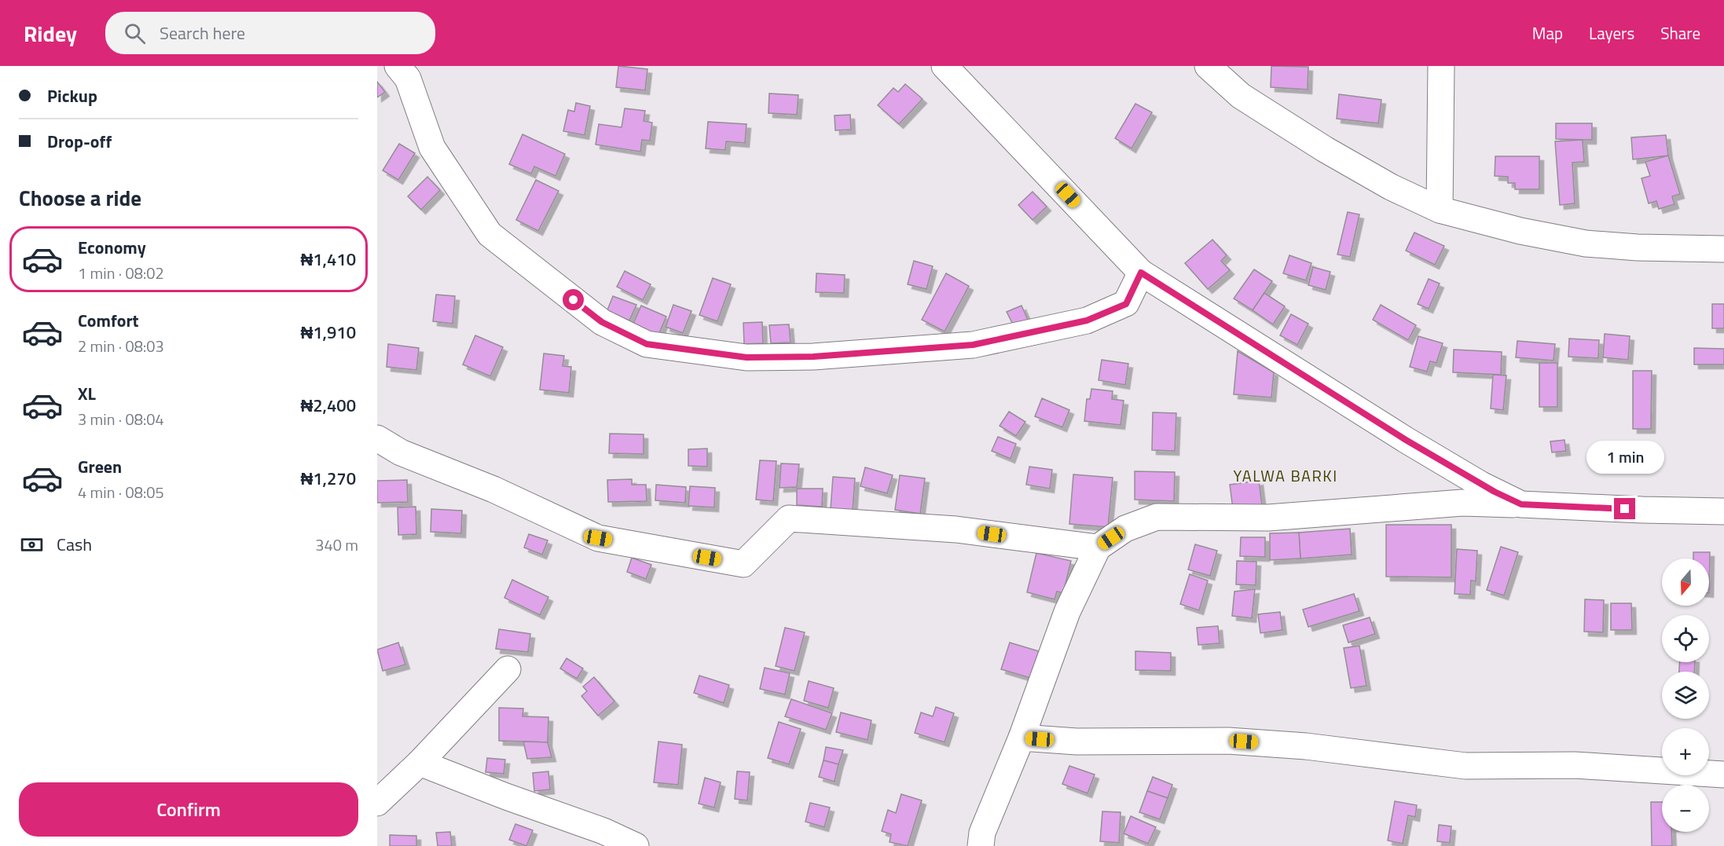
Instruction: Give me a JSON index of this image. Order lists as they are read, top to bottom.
{
  "districts": ["YALWA BARKI"],
  "north": "bottom",
  "page": {
    "header": "Ridey",
    "search": "Search here",
    "nav": ["Map", "Layers", "Share"],
    "banner": ["Pickup", "Drop-off"],
    "heading": "Choose a ride",
    "list": [
      {
        "name": "Economy",
        "note": "1 min · 08:02",
        "value": "₦1,410"
      },
      {
        "name": "Comfort",
        "note": "2 min · 08:03",
        "value": "₦1,910"
      },
      {
        "name": "XL",
        "note": "3 min · 08:04",
        "value": "₦2,400"
      },
      {
        "name": "Green",
        "note": "4 min · 08:05",
        "value": "₦1,270"
      }
    ],
    "bubble": "1 min",
    "pay": ["Cash", "340 m"],
    "map_buttons": ["+", "−"],
    "buttons": "Confirm"
  }
}
